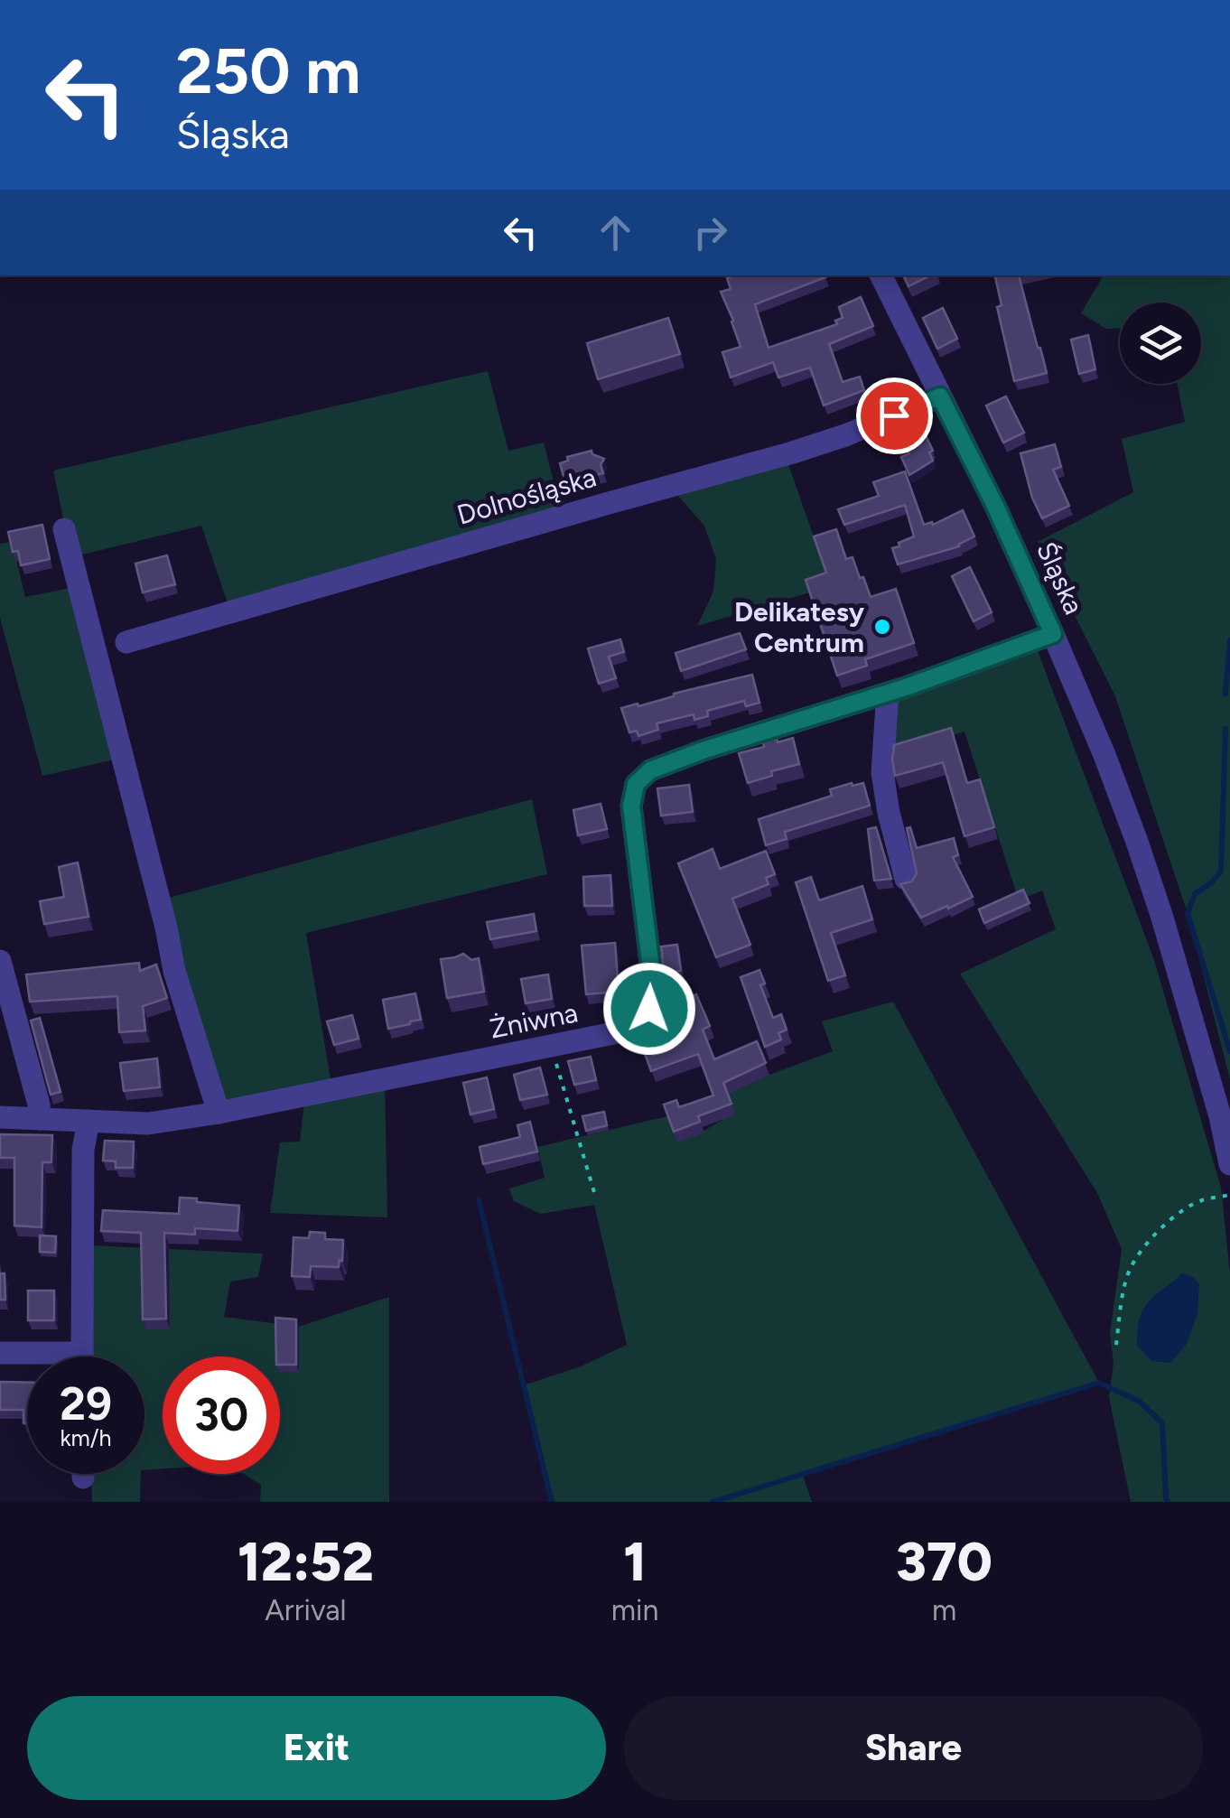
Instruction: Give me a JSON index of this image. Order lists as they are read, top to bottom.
{
  "streets": {
    "street": ["Dolnośląska", "Śląska", "Żniwna"]
  },
  "crossings": [
    ["Dolnośląska", "Śląska"],
    ["Śląska", "Żniwna"]
  ],
  "places": ["Delikatesy Centrum"],
  "page": {
    "turn": ["250 m", "Śląska"],
    "speed": "29 km/h",
    "limit": "30",
    "eta": [
      "12:52",
      "Arrival",
      "1",
      "min",
      "370",
      "m"
    ],
    "buttons": ["Exit", "Share"]
  }
}
